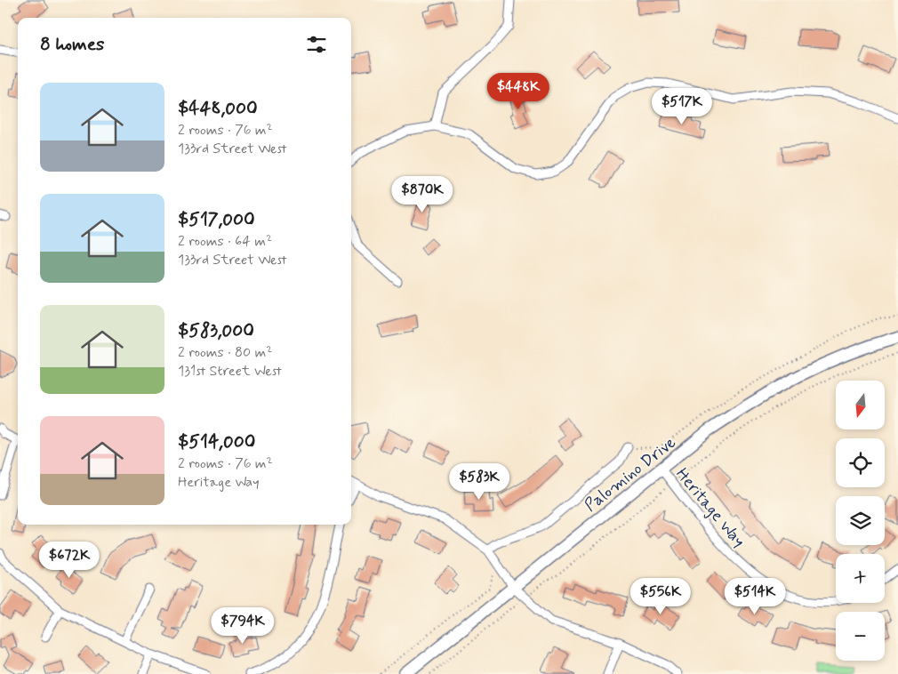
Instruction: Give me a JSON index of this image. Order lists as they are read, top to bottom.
{
  "streets": {
    "street": ["Palomino Drive", "Heritage Way"]
  },
  "crossings": [
    ["Palomino Drive", "Heritage Way"]
  ],
  "north": "bottom",
  "page": {
    "heading": "8 homes",
    "list": [
      {
        "name": "$448,000",
        "note": "2 rooms · 76 m² · 133rd Street West"
      },
      {
        "name": "$517,000",
        "note": "2 rooms · 64 m² · 133rd Street West"
      },
      {
        "name": "$583,000",
        "note": "2 rooms · 80 m² · 131st Street West"
      },
      {
        "name": "$514,000",
        "note": "2 rooms · 76 m² · Heritage Way"
      }
    ],
    "price": [
      "$448K",
      "$517K",
      "$870K",
      "$583K",
      "$672K",
      "$556K",
      "$514K",
      "$794K"
    ],
    "map_buttons": ["+", "−"]
  }
}
